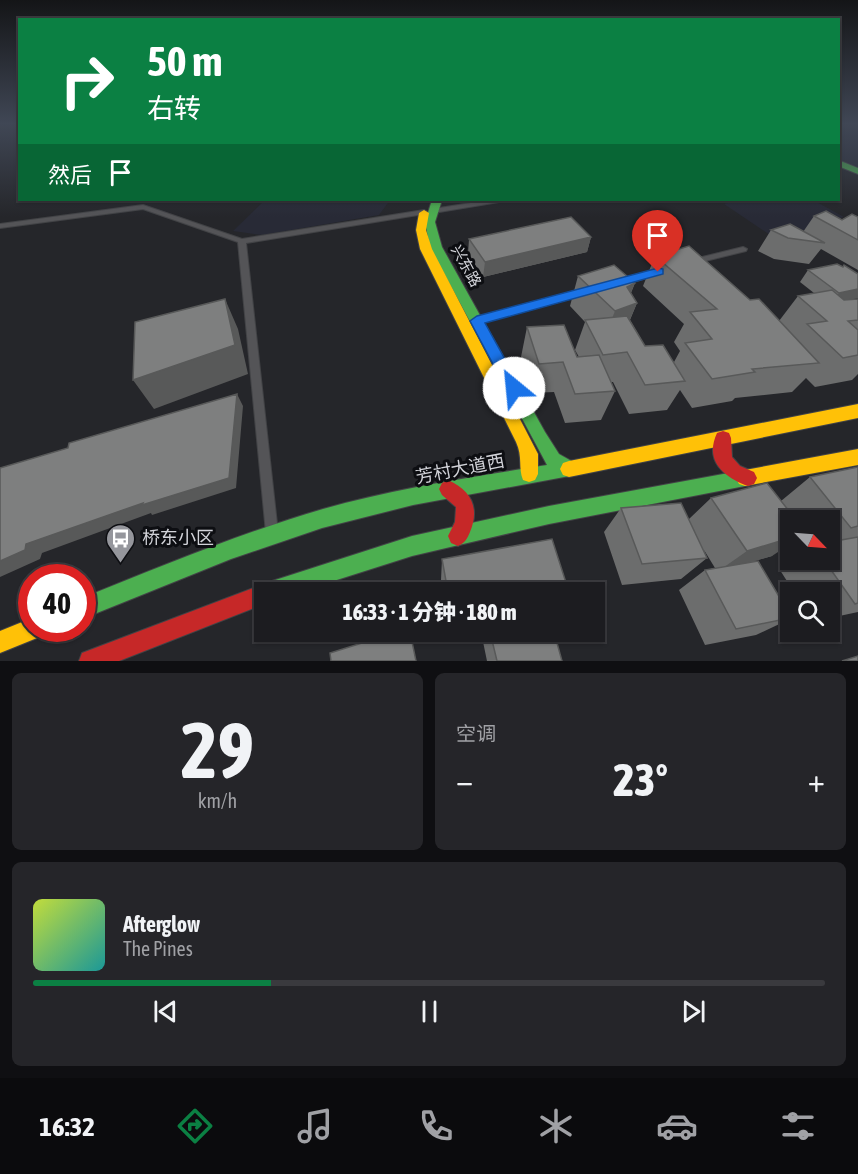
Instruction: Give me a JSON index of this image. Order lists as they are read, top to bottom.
{
  "streets": {
    "main road": ["兴东路", "芳村大道西"]
  },
  "crossings": [
    ["兴东路", "芳村大道西"]
  ],
  "places": {
    "bus stop": ["桥东小区"]
  },
  "north": "bottom right",
  "page": {
    "turn": ["50 m", "右转"],
    "then": "然后",
    "limit": "40",
    "trip": "16:33 · 1 分钟 · 180 m",
    "tile": [
      ["29", "km/h"],
      "空调"
    ],
    "heat": ["−", "23°", "+"],
    "song": ["Afterglow", "The Pines"],
    "tabs": "16:32"
  }
}
